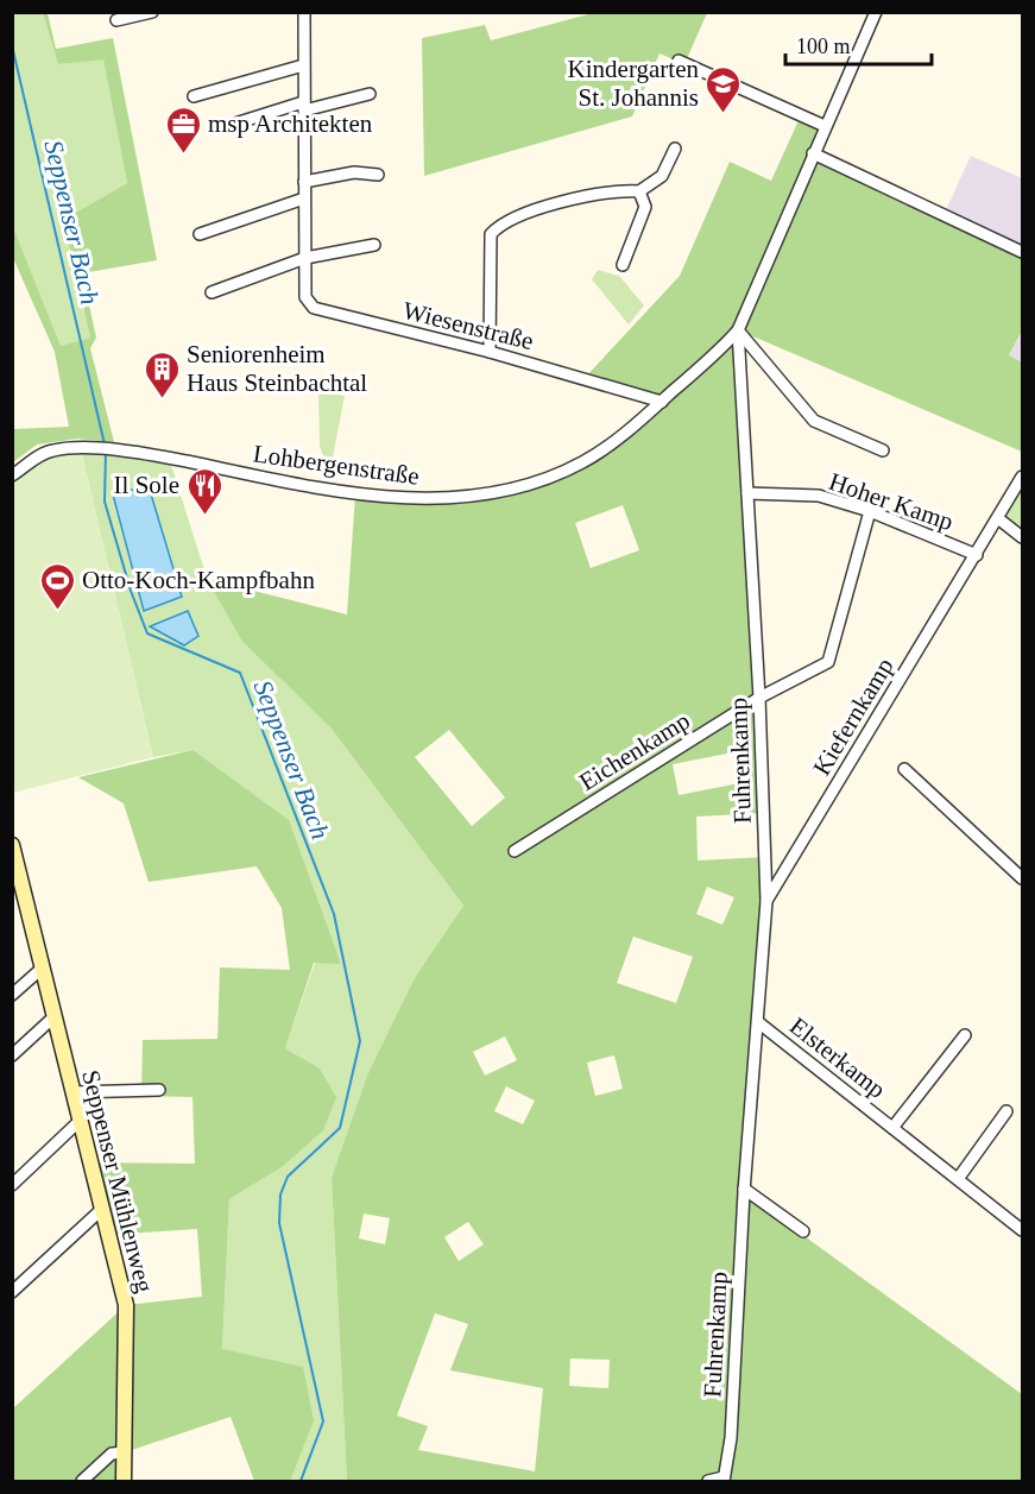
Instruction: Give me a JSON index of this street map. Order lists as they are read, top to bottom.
{
  "streets": {
    "street": [
      "Wiesenstraße",
      "Lohbergenstraße",
      "Hoher Kamp",
      "Kiefernkamp",
      "Eichenkamp",
      "Fuhrenkamp",
      "Elsterkamp",
      "Seppenser Mühlenweg"
    ]
  },
  "crossings": [
    ["Wiesenstraße", "Lohbergenstraße"],
    ["Lohbergenstraße", "Fuhrenkamp"],
    ["Hoher Kamp", "Kiefernkamp"],
    ["Hoher Kamp", "Eichenkamp"],
    ["Hoher Kamp", "Fuhrenkamp"],
    ["Kiefernkamp", "Fuhrenkamp"],
    ["Eichenkamp", "Fuhrenkamp"],
    ["Fuhrenkamp", "Elsterkamp"]
  ],
  "water": ["Seppenser Bach"],
  "places": {
    "school or university": ["Kindergarten St. Johannis"],
    "office": ["msp Architekten"],
    "building": ["Seniorenheim Haus Steinbachtal"],
    "restaurant": ["Il Sole"],
    "sports": ["Otto-Koch-Kampfbahn"]
  },
  "scale_bar": "100 m"
}
